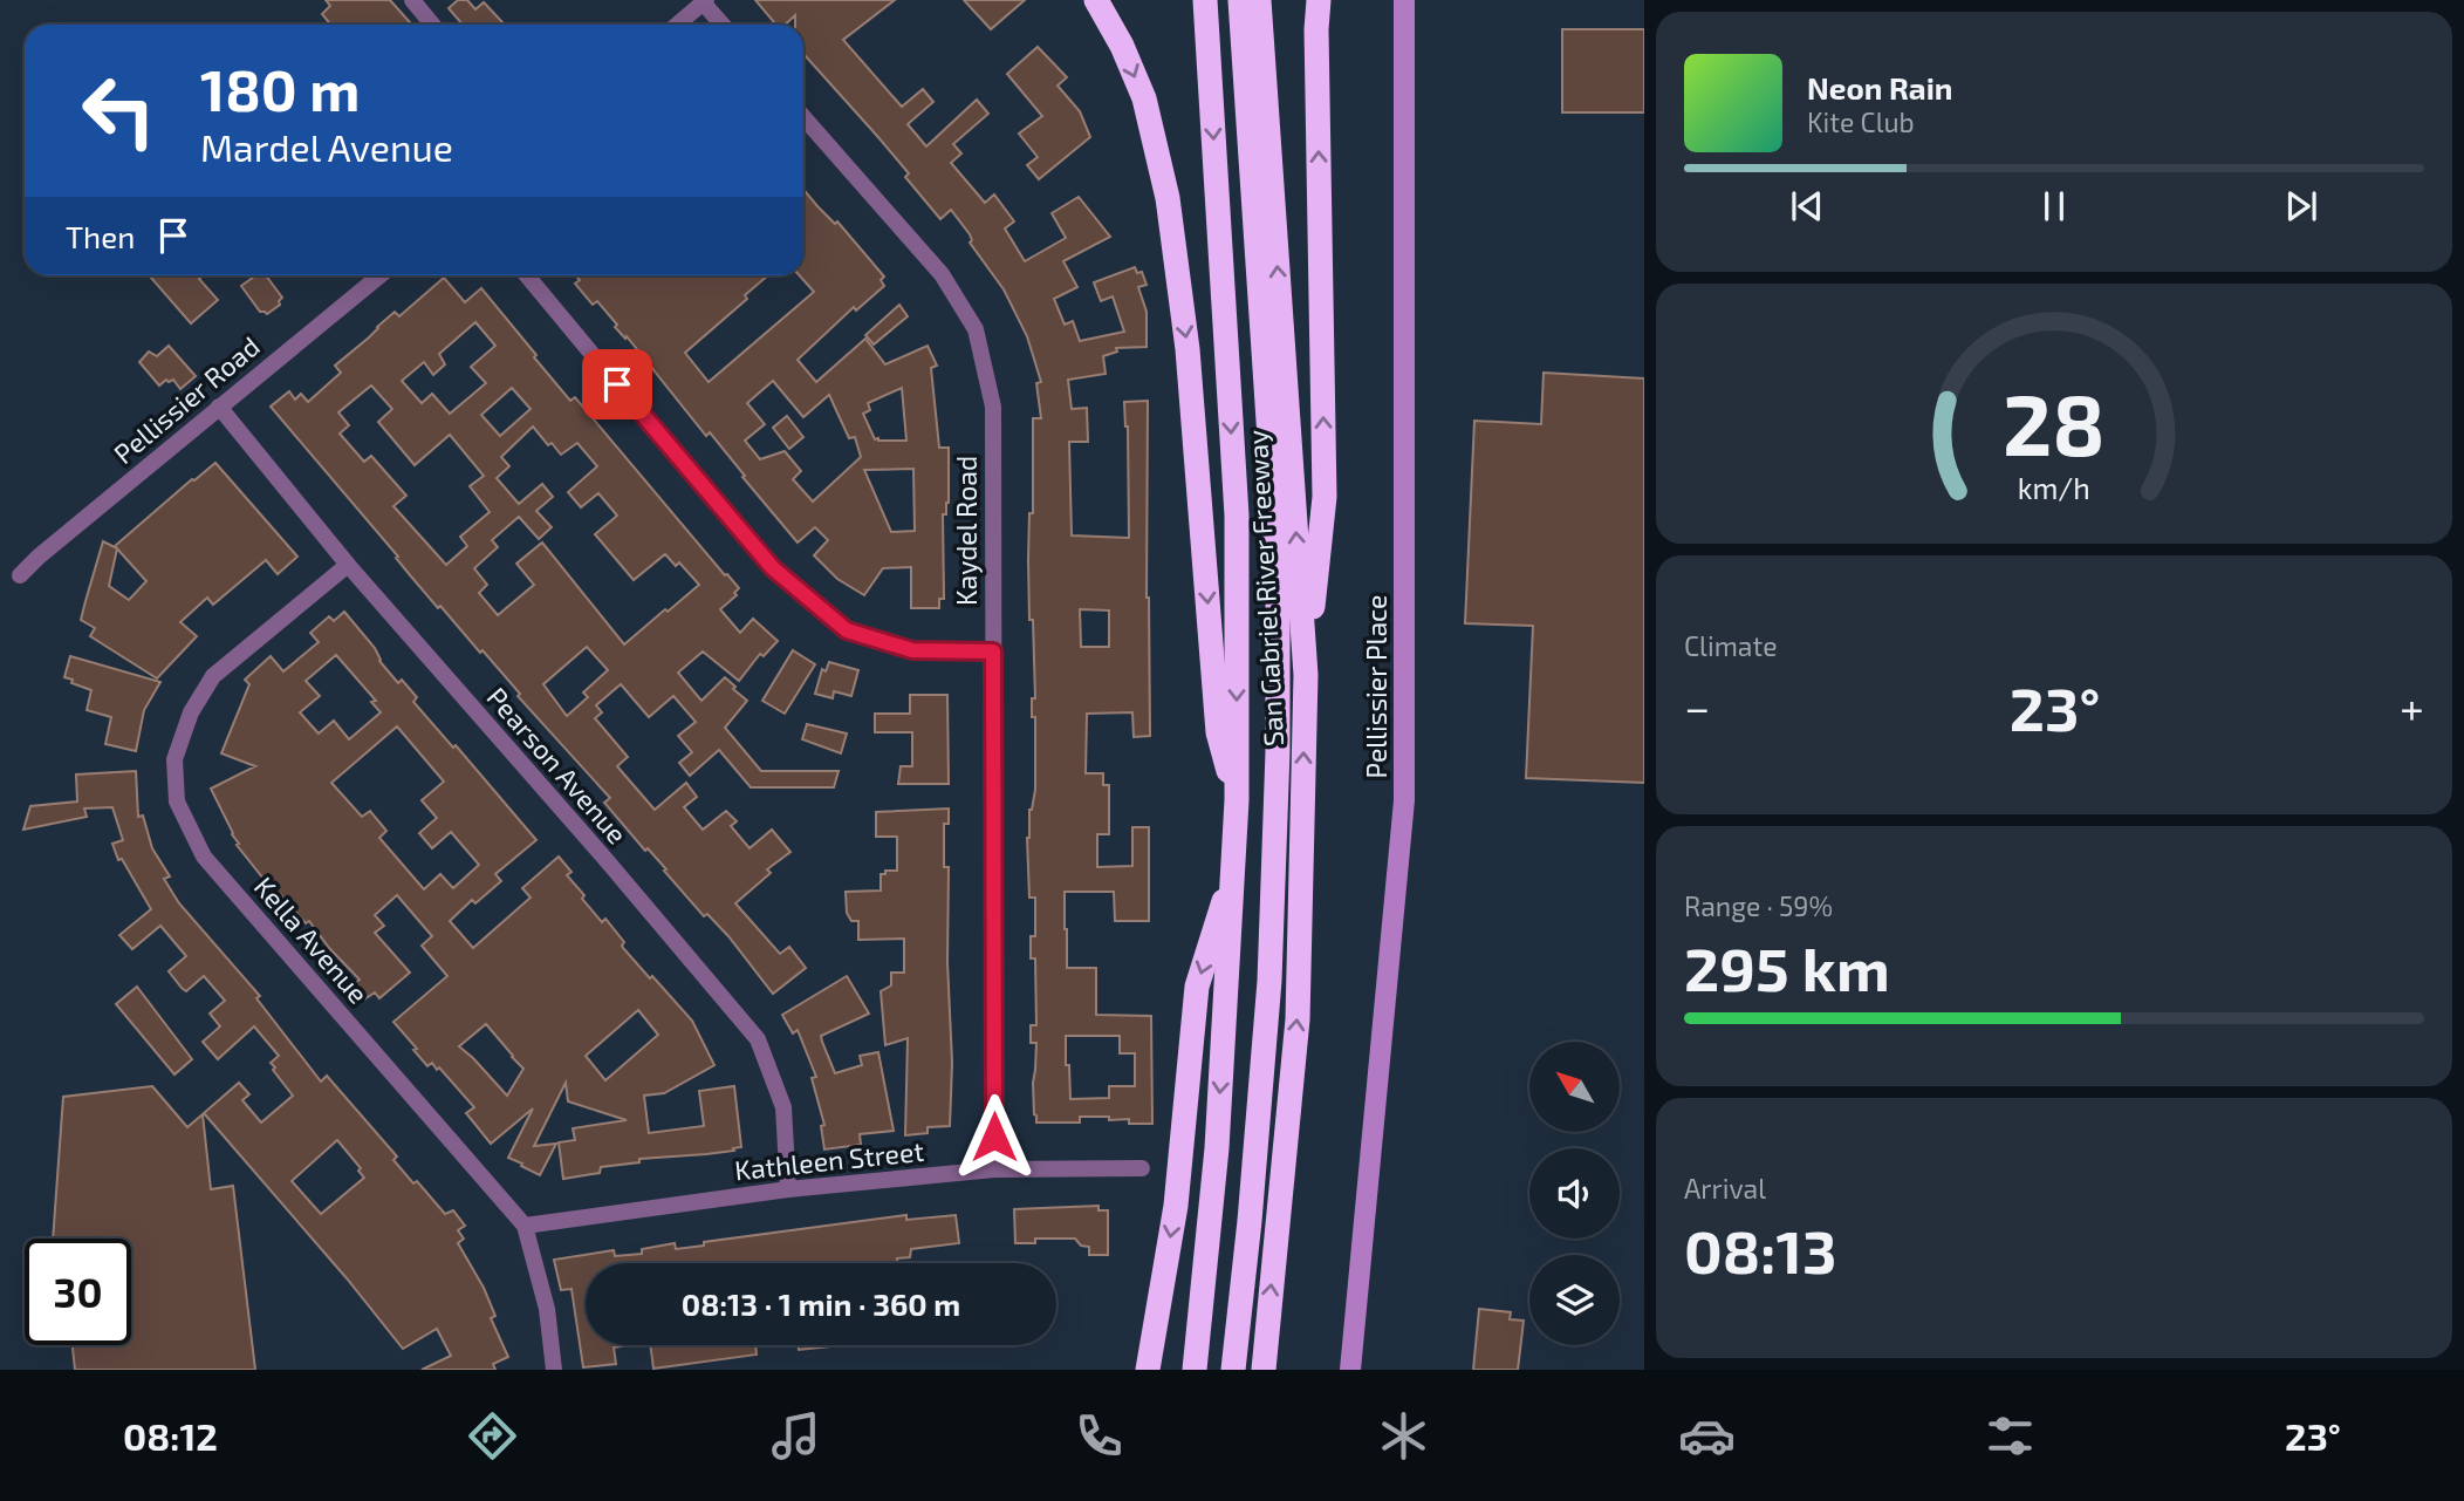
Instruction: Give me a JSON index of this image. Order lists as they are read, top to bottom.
{
  "streets": {
    "highway": ["San Gabriel River Freeway"],
    "main road": ["Pellissier Place"],
    "street": [
      "Pellissier Road",
      "Kaydel Road",
      "Pearson Avenue",
      "Kella Avenue",
      "Kathleen Street"
    ]
  },
  "crossings": [
    ["Pellissier Road", "Pearson Avenue"],
    ["Kaydel Road", "Kathleen Street"],
    ["Pearson Avenue", "Kella Avenue"],
    ["Pearson Avenue", "Kathleen Street"],
    ["Kella Avenue", "Kathleen Street"]
  ],
  "north": "top left",
  "page": {
    "turn": ["180 m", "Mardel Avenue"],
    "song": ["Neon Rain", "Kite Club"],
    "then": "Then",
    "tile": [
      "Climate",
      ["Range · 59%", "295 km"],
      ["Arrival", "08:13"]
    ],
    "heat": ["−", "23°", "+"],
    "limit": "30",
    "trip": "08:13 · 1 min · 360 m",
    "tabs": ["08:12", "23°"],
    "gauge": ["28", "km/h"]
  }
}
